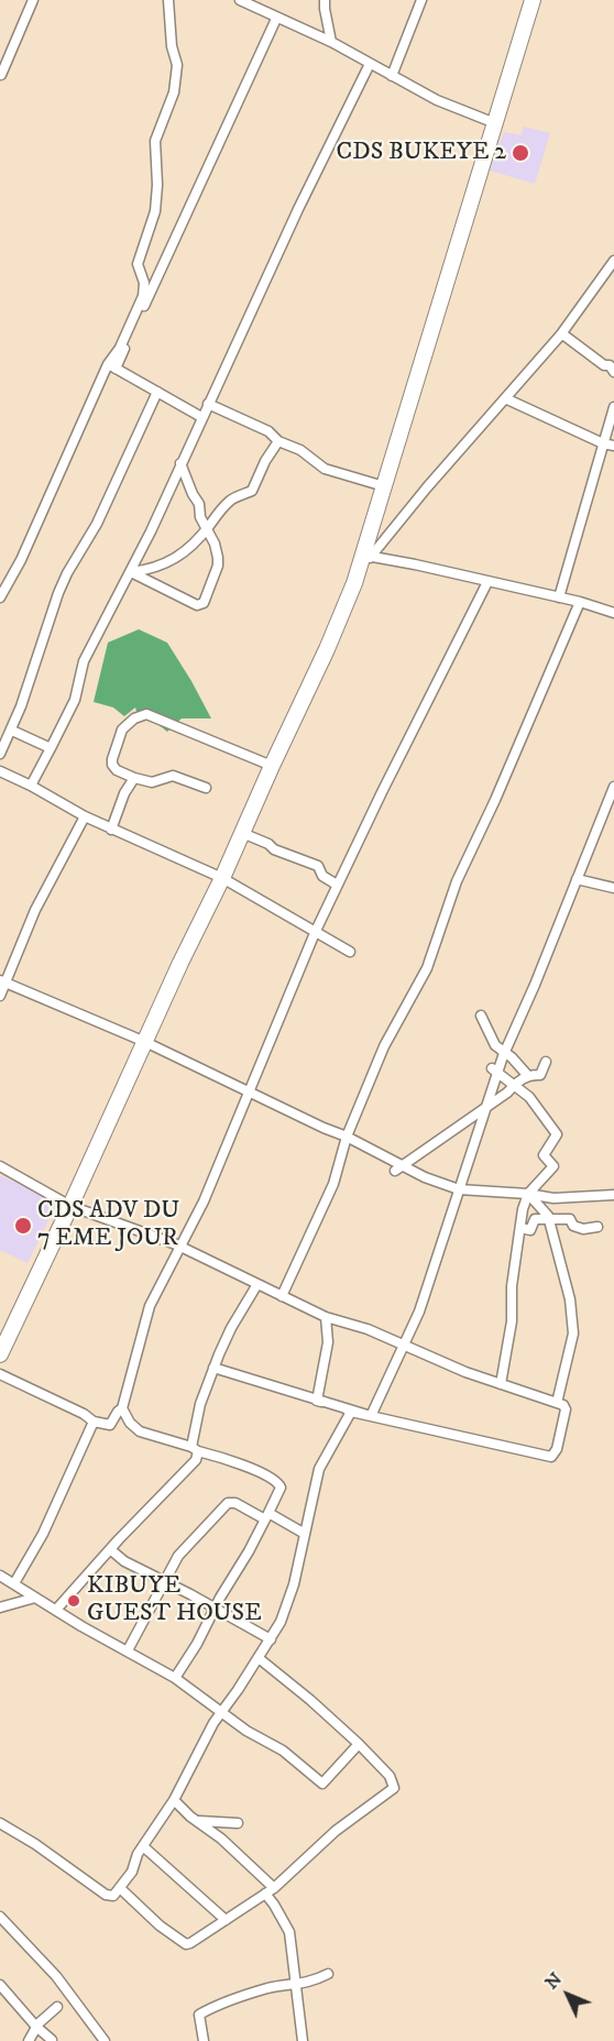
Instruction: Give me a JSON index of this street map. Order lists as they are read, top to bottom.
{
  "places": ["CDS BUKEYE 2", "CDS ADV DU 7 EME JOUR", "KIBUYE GUEST HOUSE"],
  "north": "top left"
}
